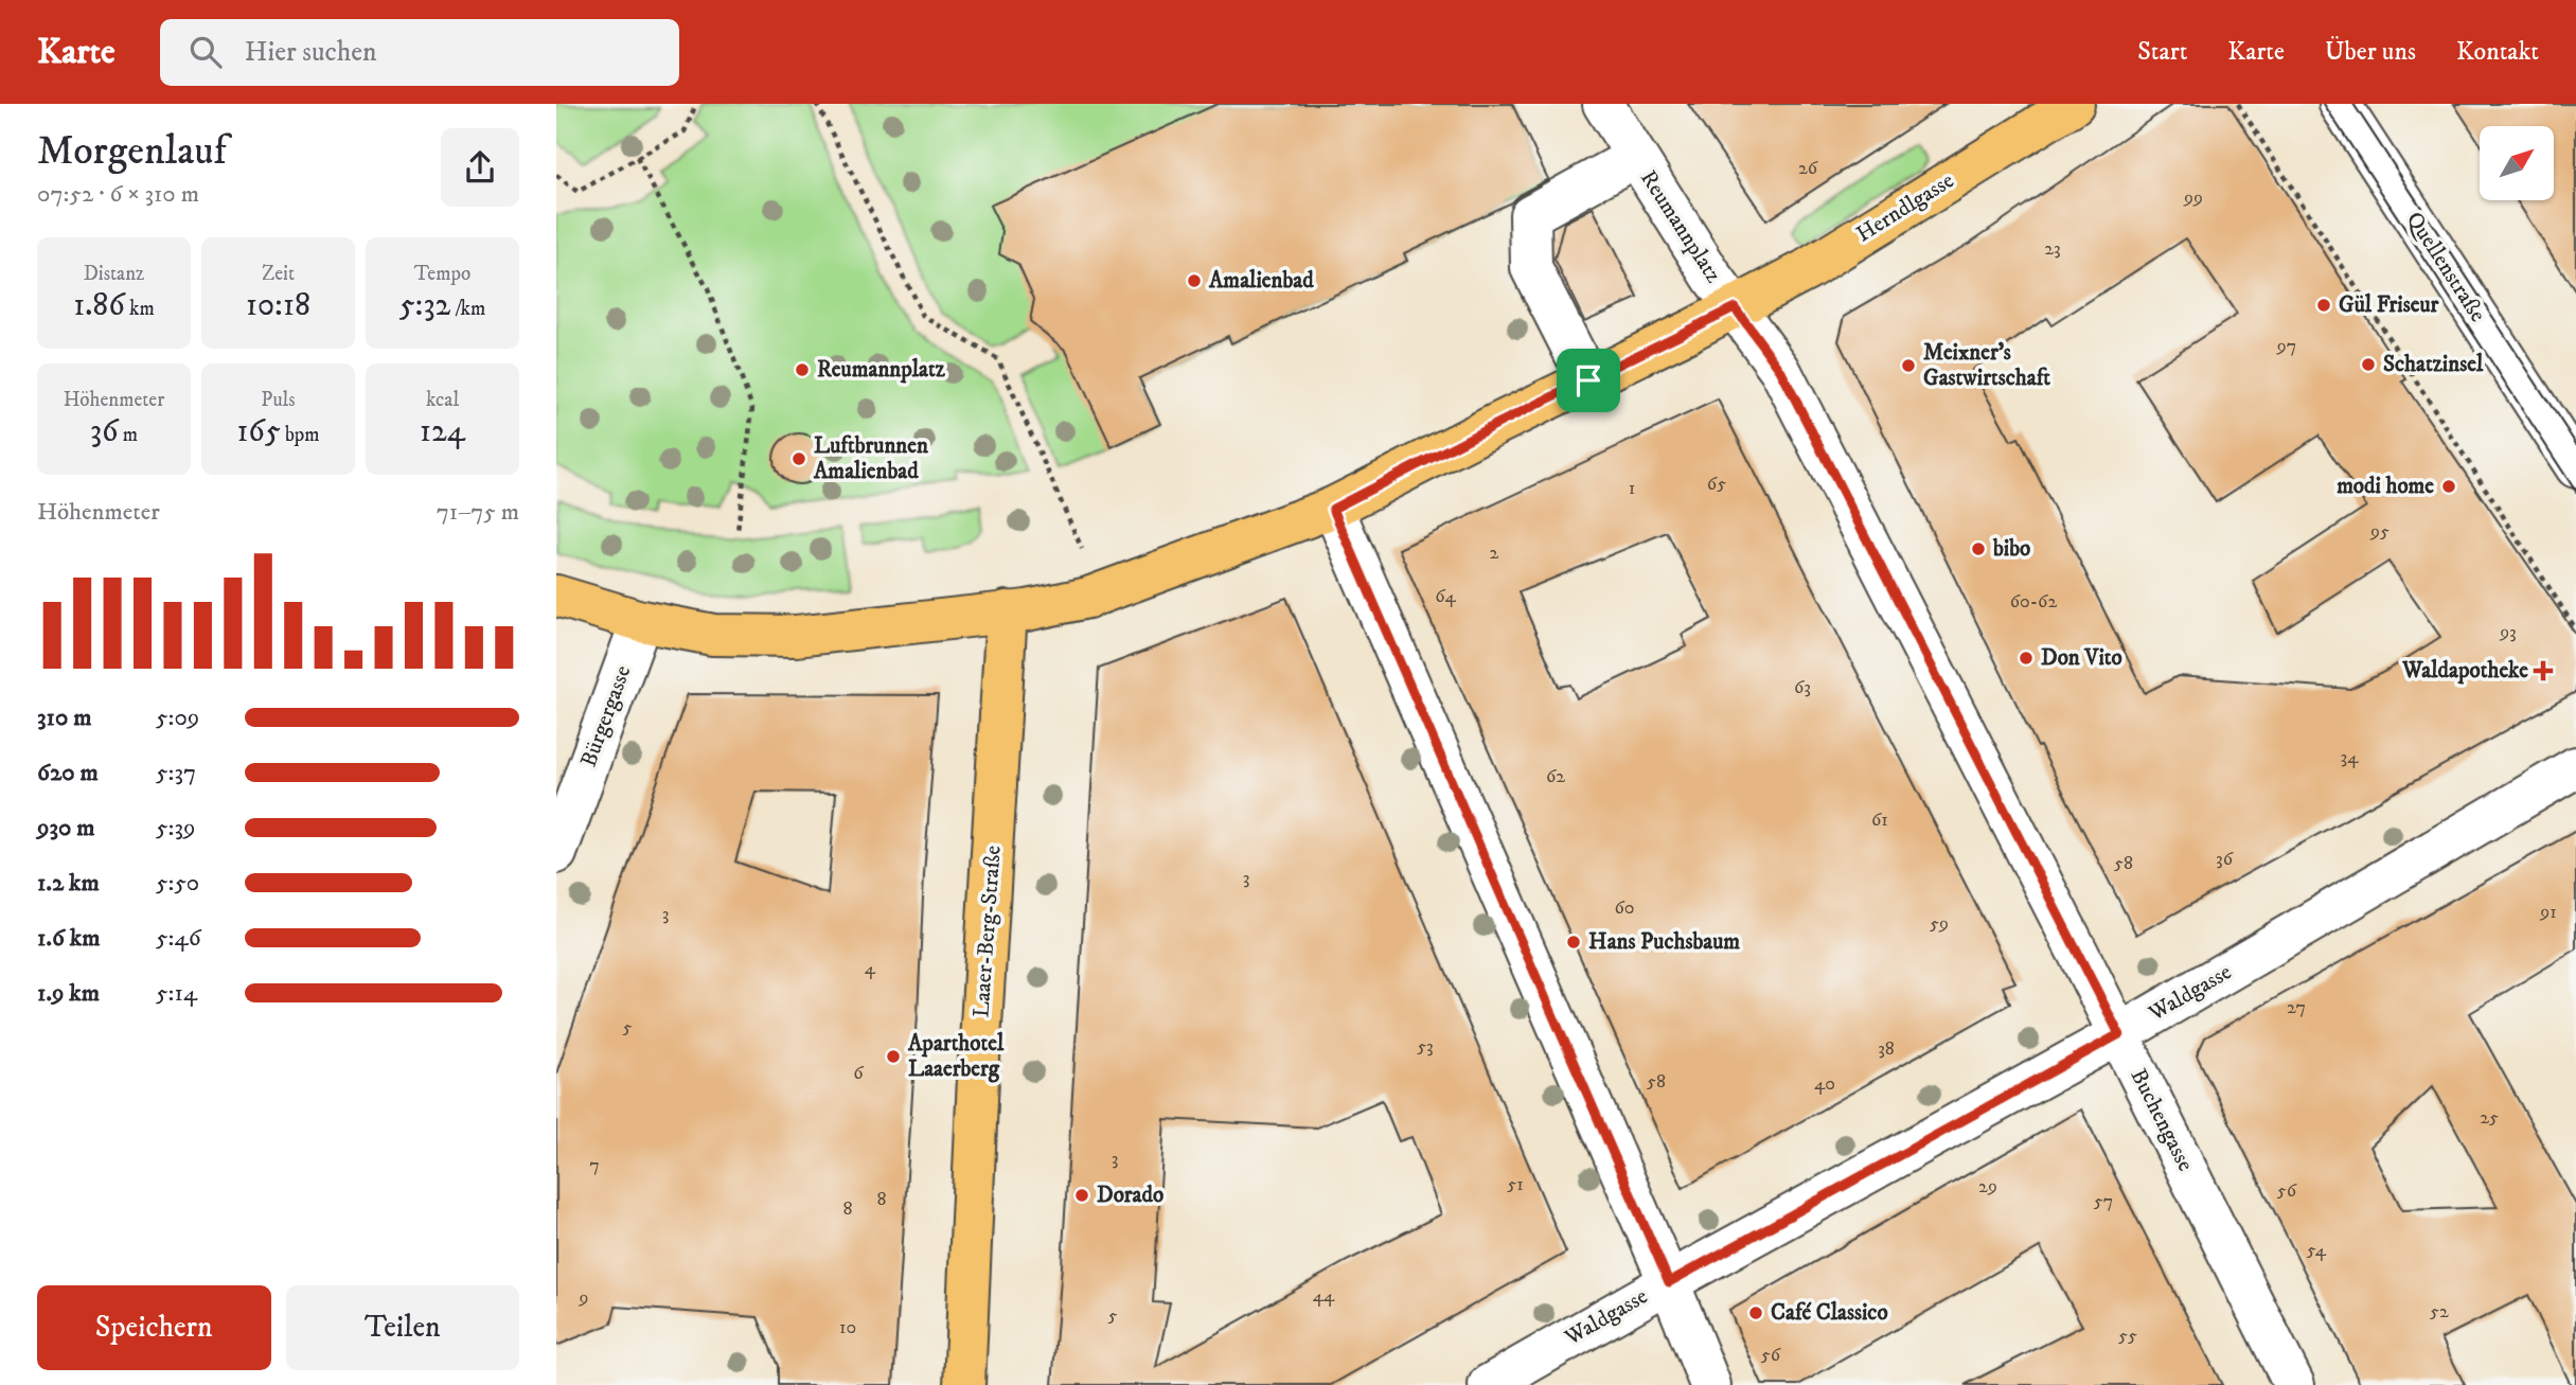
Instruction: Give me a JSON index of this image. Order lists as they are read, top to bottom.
{
  "streets": {
    "main road": ["Herndlgasse", "Reumannplatz", "Laaer-Berg-Straße"],
    "street": [
      "Quellenstraße",
      "Bürgergasse",
      "Waldgasse",
      "Buchengasse"
    ]
  },
  "crossings": [
    ["Herndlgasse", "Reumannplatz"],
    ["Herndlgasse", "Buchengasse"],
    ["Reumannplatz", "Bürgergasse"],
    ["Reumannplatz", "Laaer-Berg-Straße"],
    ["Reumannplatz", "Buchengasse"],
    ["Waldgasse", "Buchengasse"]
  ],
  "places": {
    "other": [
      "Amalienbad",
      "Gül Friseur",
      "Schatzinsel",
      "Meixner's Gastwirtschaft",
      "Reumannplatz",
      "Luftbrunnen Amalienbad",
      "modi home",
      "bibo",
      "Don Vito",
      "Hans Puchsbaum",
      "Aparthotel Laaerberg",
      "Dorado",
      "Café Classico"
    ],
    "health": ["Waldapotheke"]
  },
  "house_numbers": [
    "26",
    "99",
    "23",
    "97",
    "65",
    "1",
    "95",
    "2",
    "64",
    "60-62",
    "93",
    "63",
    "34",
    "62",
    "61",
    "36",
    "58",
    "3",
    "60",
    "91",
    "3",
    "59",
    "4",
    "27",
    "5",
    "53",
    "38",
    "6",
    "58",
    "40",
    "25",
    "3",
    "7",
    "51",
    "29",
    "56",
    "8",
    "57",
    "8",
    "54",
    "44",
    "9",
    "52",
    "5",
    "10",
    "55",
    "56"
  ],
  "north": "top right",
  "page": {
    "header": "Karte",
    "search": "Hier suchen",
    "nav": [
      "Start",
      "Karte",
      "Über uns",
      "Kontakt"
    ],
    "heading": ["Morgenlauf", "07:52 · 6 × 310 m"],
    "stats": [
      ["Distanz", "1.86 km"],
      ["Zeit", "10:18"],
      ["Tempo", "5:32 /km"],
      ["Höhenmeter", "36 m"],
      ["Puls", "165 bpm"],
      ["kcal", "124"]
    ],
    "chart": ["Höhenmeter", "71–75 m"],
    "list": [
      {
        "name": "310 m",
        "note": "5:09"
      },
      {
        "name": "620 m",
        "note": "5:37"
      },
      {
        "name": "930 m",
        "note": "5:39"
      },
      {
        "name": "1.2 km",
        "note": "5:50"
      },
      {
        "name": "1.6 km",
        "note": "5:46"
      },
      {
        "name": "1.9 km",
        "note": "5:14"
      }
    ],
    "buttons": ["Speichern", "Teilen"]
  }
}
